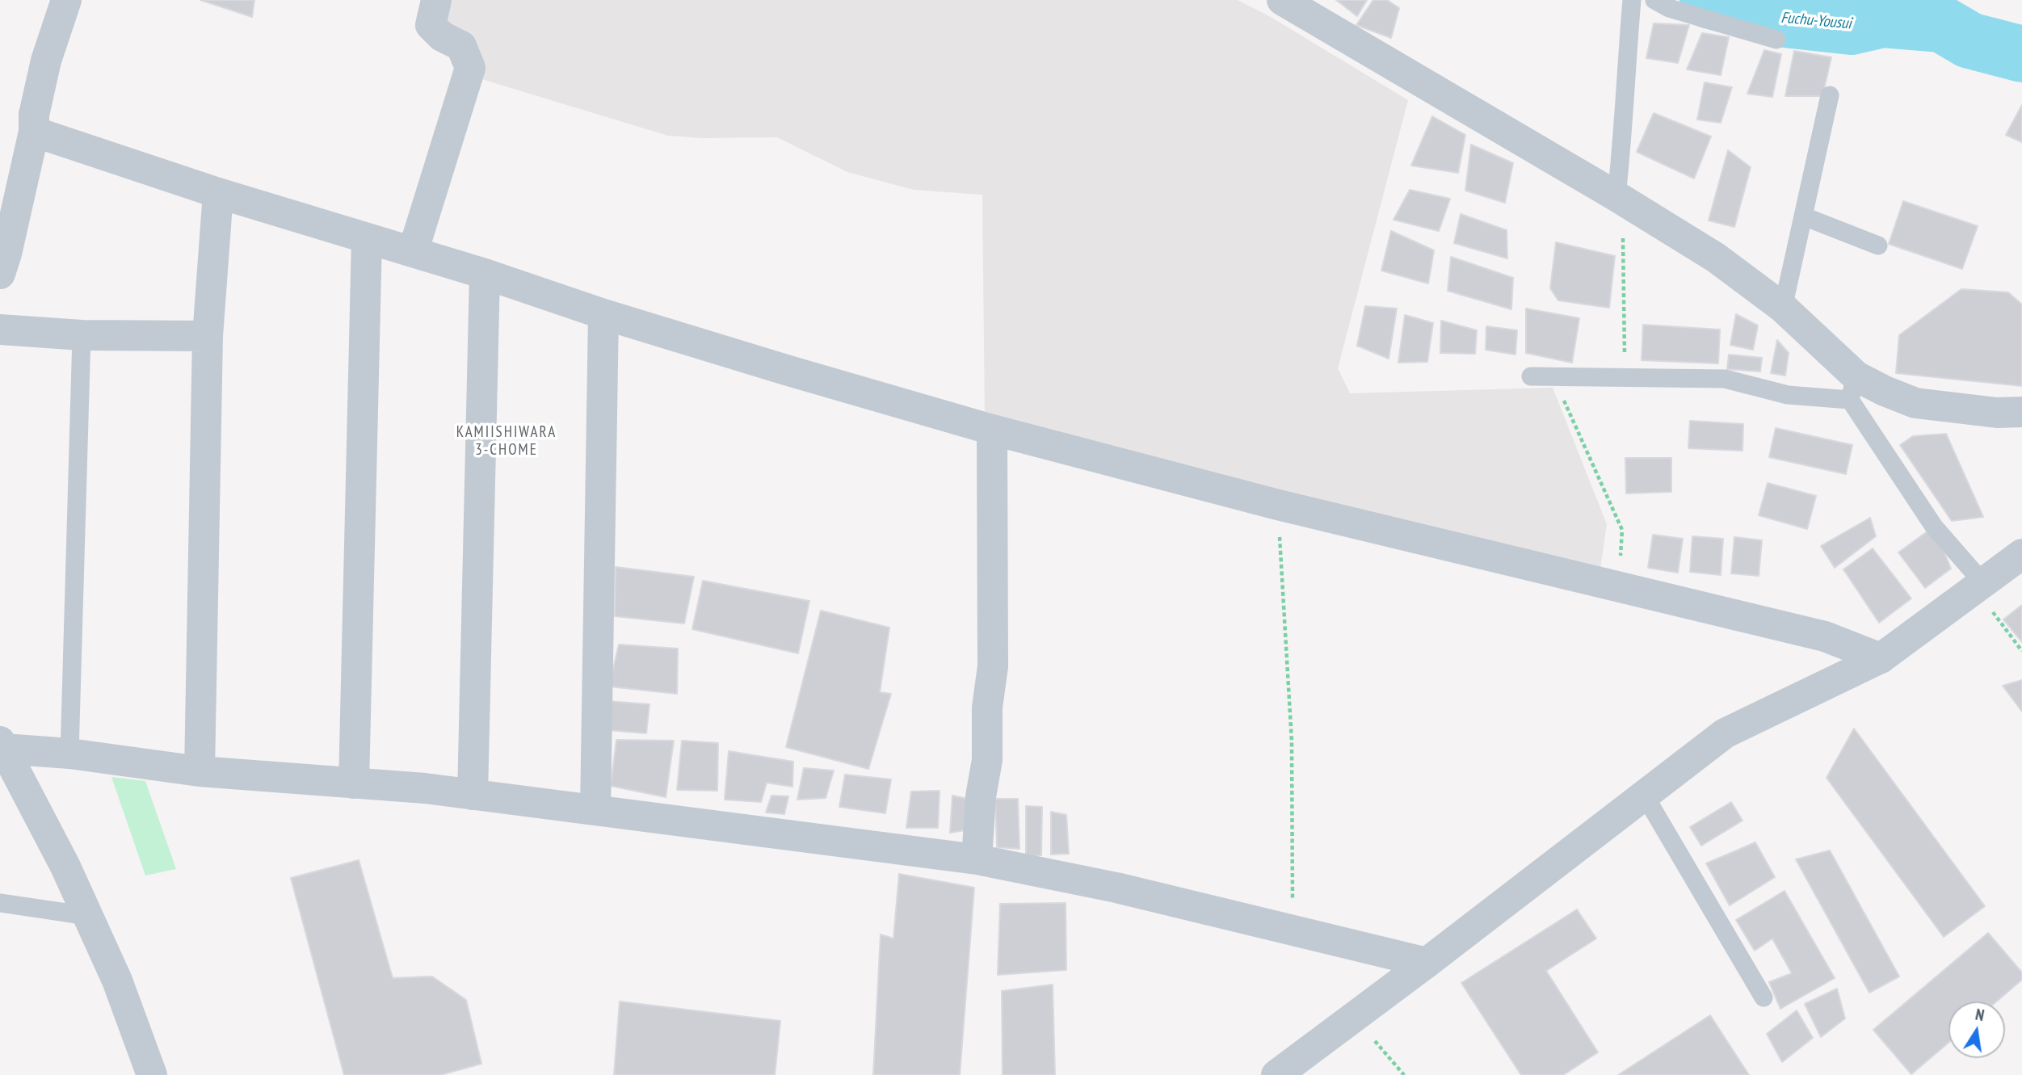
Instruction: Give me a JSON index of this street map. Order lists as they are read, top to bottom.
{
  "districts": ["KAMIISHIWARA 3-CHOME"],
  "water": ["Fuchu-Yousui"],
  "north": "top"
}
